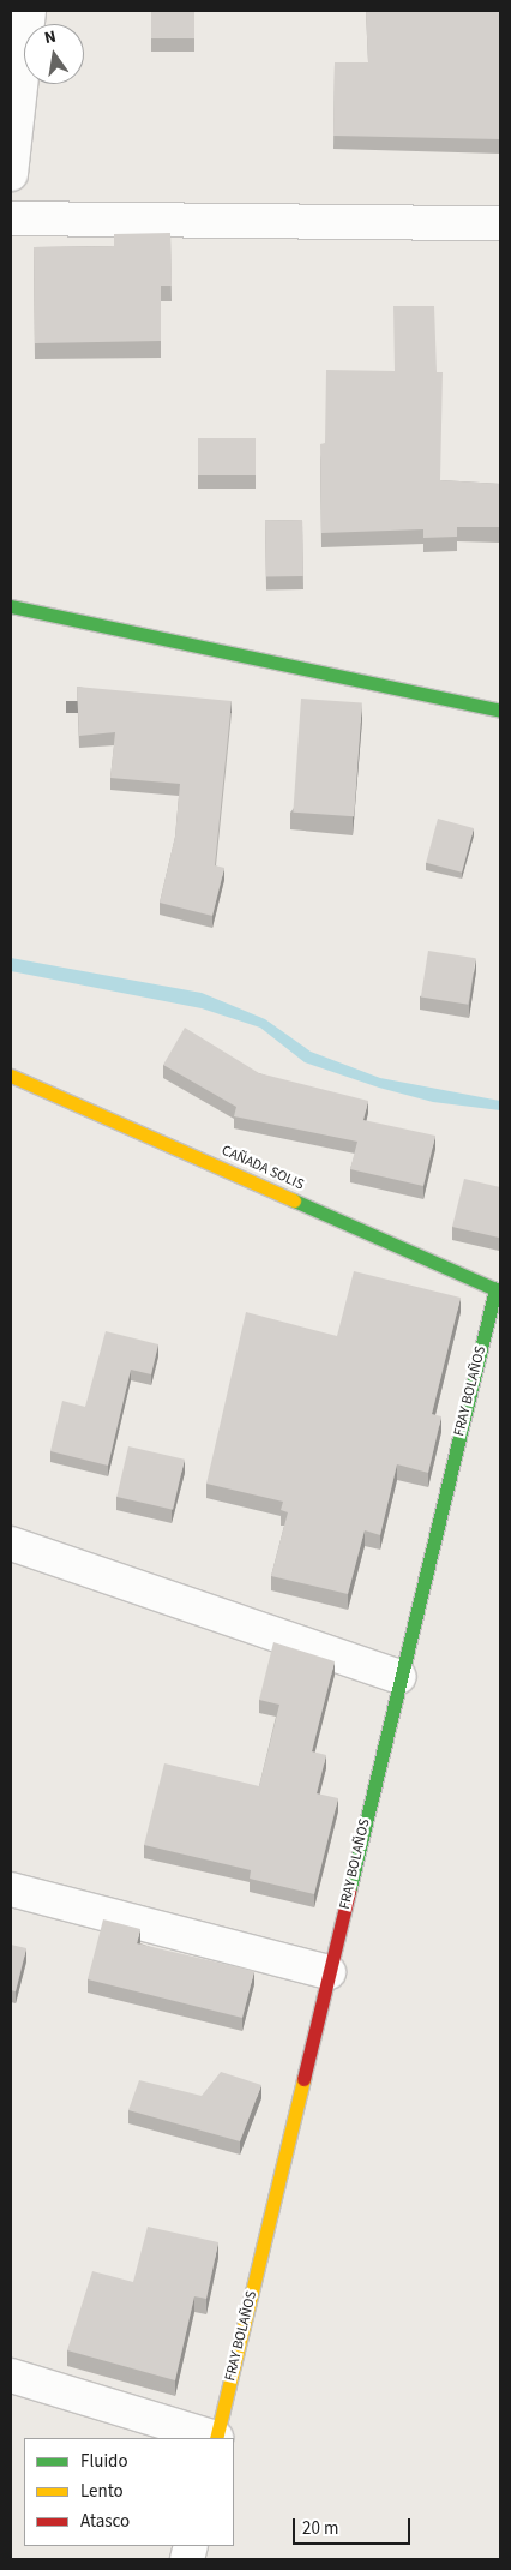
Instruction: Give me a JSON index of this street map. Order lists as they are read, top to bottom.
{
  "streets": {
    "street": ["CAÑADA SOLIS", "FRAY BOLAÑOS"]
  },
  "crossings": [
    ["CAÑADA SOLIS", "FRAY BOLAÑOS"]
  ],
  "legend": ["Fluido", "Lento", "Atasco"],
  "scale_bar": "20 m",
  "north": "top"
}
